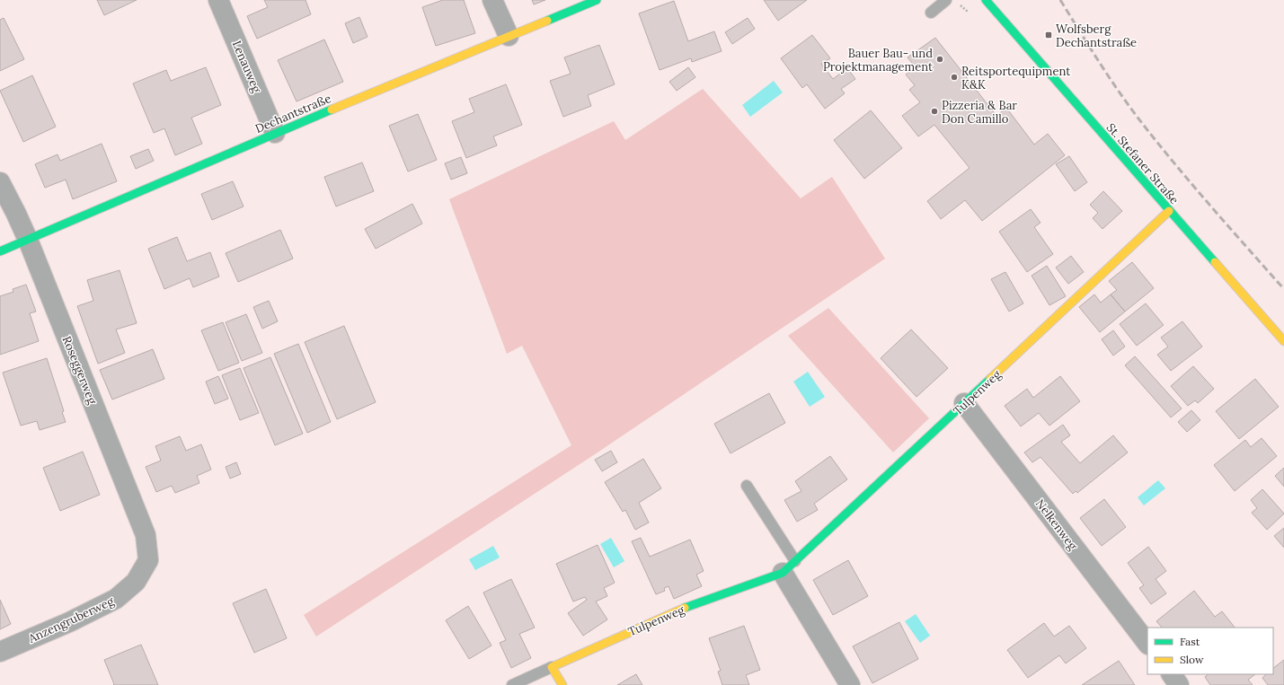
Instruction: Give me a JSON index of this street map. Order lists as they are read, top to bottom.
{
  "streets": {
    "street": [
      "Lenauweg",
      "Dechantstraße",
      "St. Stefaner Straße",
      "Roseggerweg",
      "Tulpenweg",
      "Nelkenweg",
      "Anzengruberweg"
    ]
  },
  "crossings": [
    ["Lenauweg", "Dechantstraße"],
    ["Dechantstraße", "Roseggerweg"],
    ["St. Stefaner Straße", "Tulpenweg"],
    ["Roseggerweg", "Anzengruberweg"],
    ["Tulpenweg", "Nelkenweg"]
  ],
  "places": {
    "transit": ["Wolfsberg Dechantstraße"],
    "other": ["Bauer Bau- und Projektmanagement", "Reitsportequipment K&K", "Pizzeria & Bar Don Camillo"]
  },
  "legend": ["Fast", "Slow"]
}
